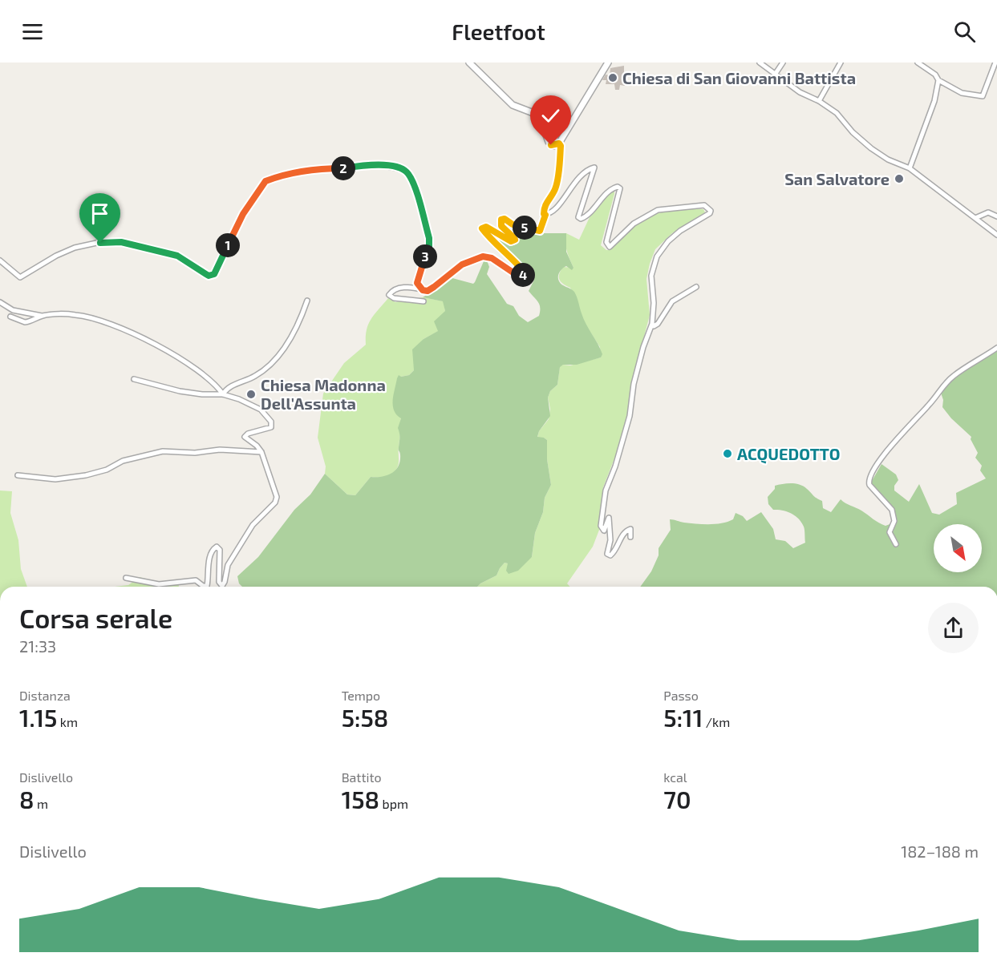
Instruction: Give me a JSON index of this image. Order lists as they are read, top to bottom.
{
  "places": [
    "Chiesa di San Giovanni Battista",
    "San Salvatore",
    "Chiesa Madonna Dell'Assunta",
    "ACQUEDOTTO"
  ],
  "north": "bottom right",
  "page": {
    "header": "Fleetfoot",
    "pins": [
      "2",
      "5",
      "1",
      "3",
      "4"
    ],
    "heading": ["Corsa serale", "21:33"],
    "stats": [
      ["Distanza", "1.15 km"],
      ["Tempo", "5:58"],
      ["Passo", "5:11 /km"],
      ["Dislivello", "8 m"],
      ["Battito", "158 bpm"],
      ["kcal", "70"]
    ],
    "chart": ["Dislivello", "182–188 m"]
  }
}
